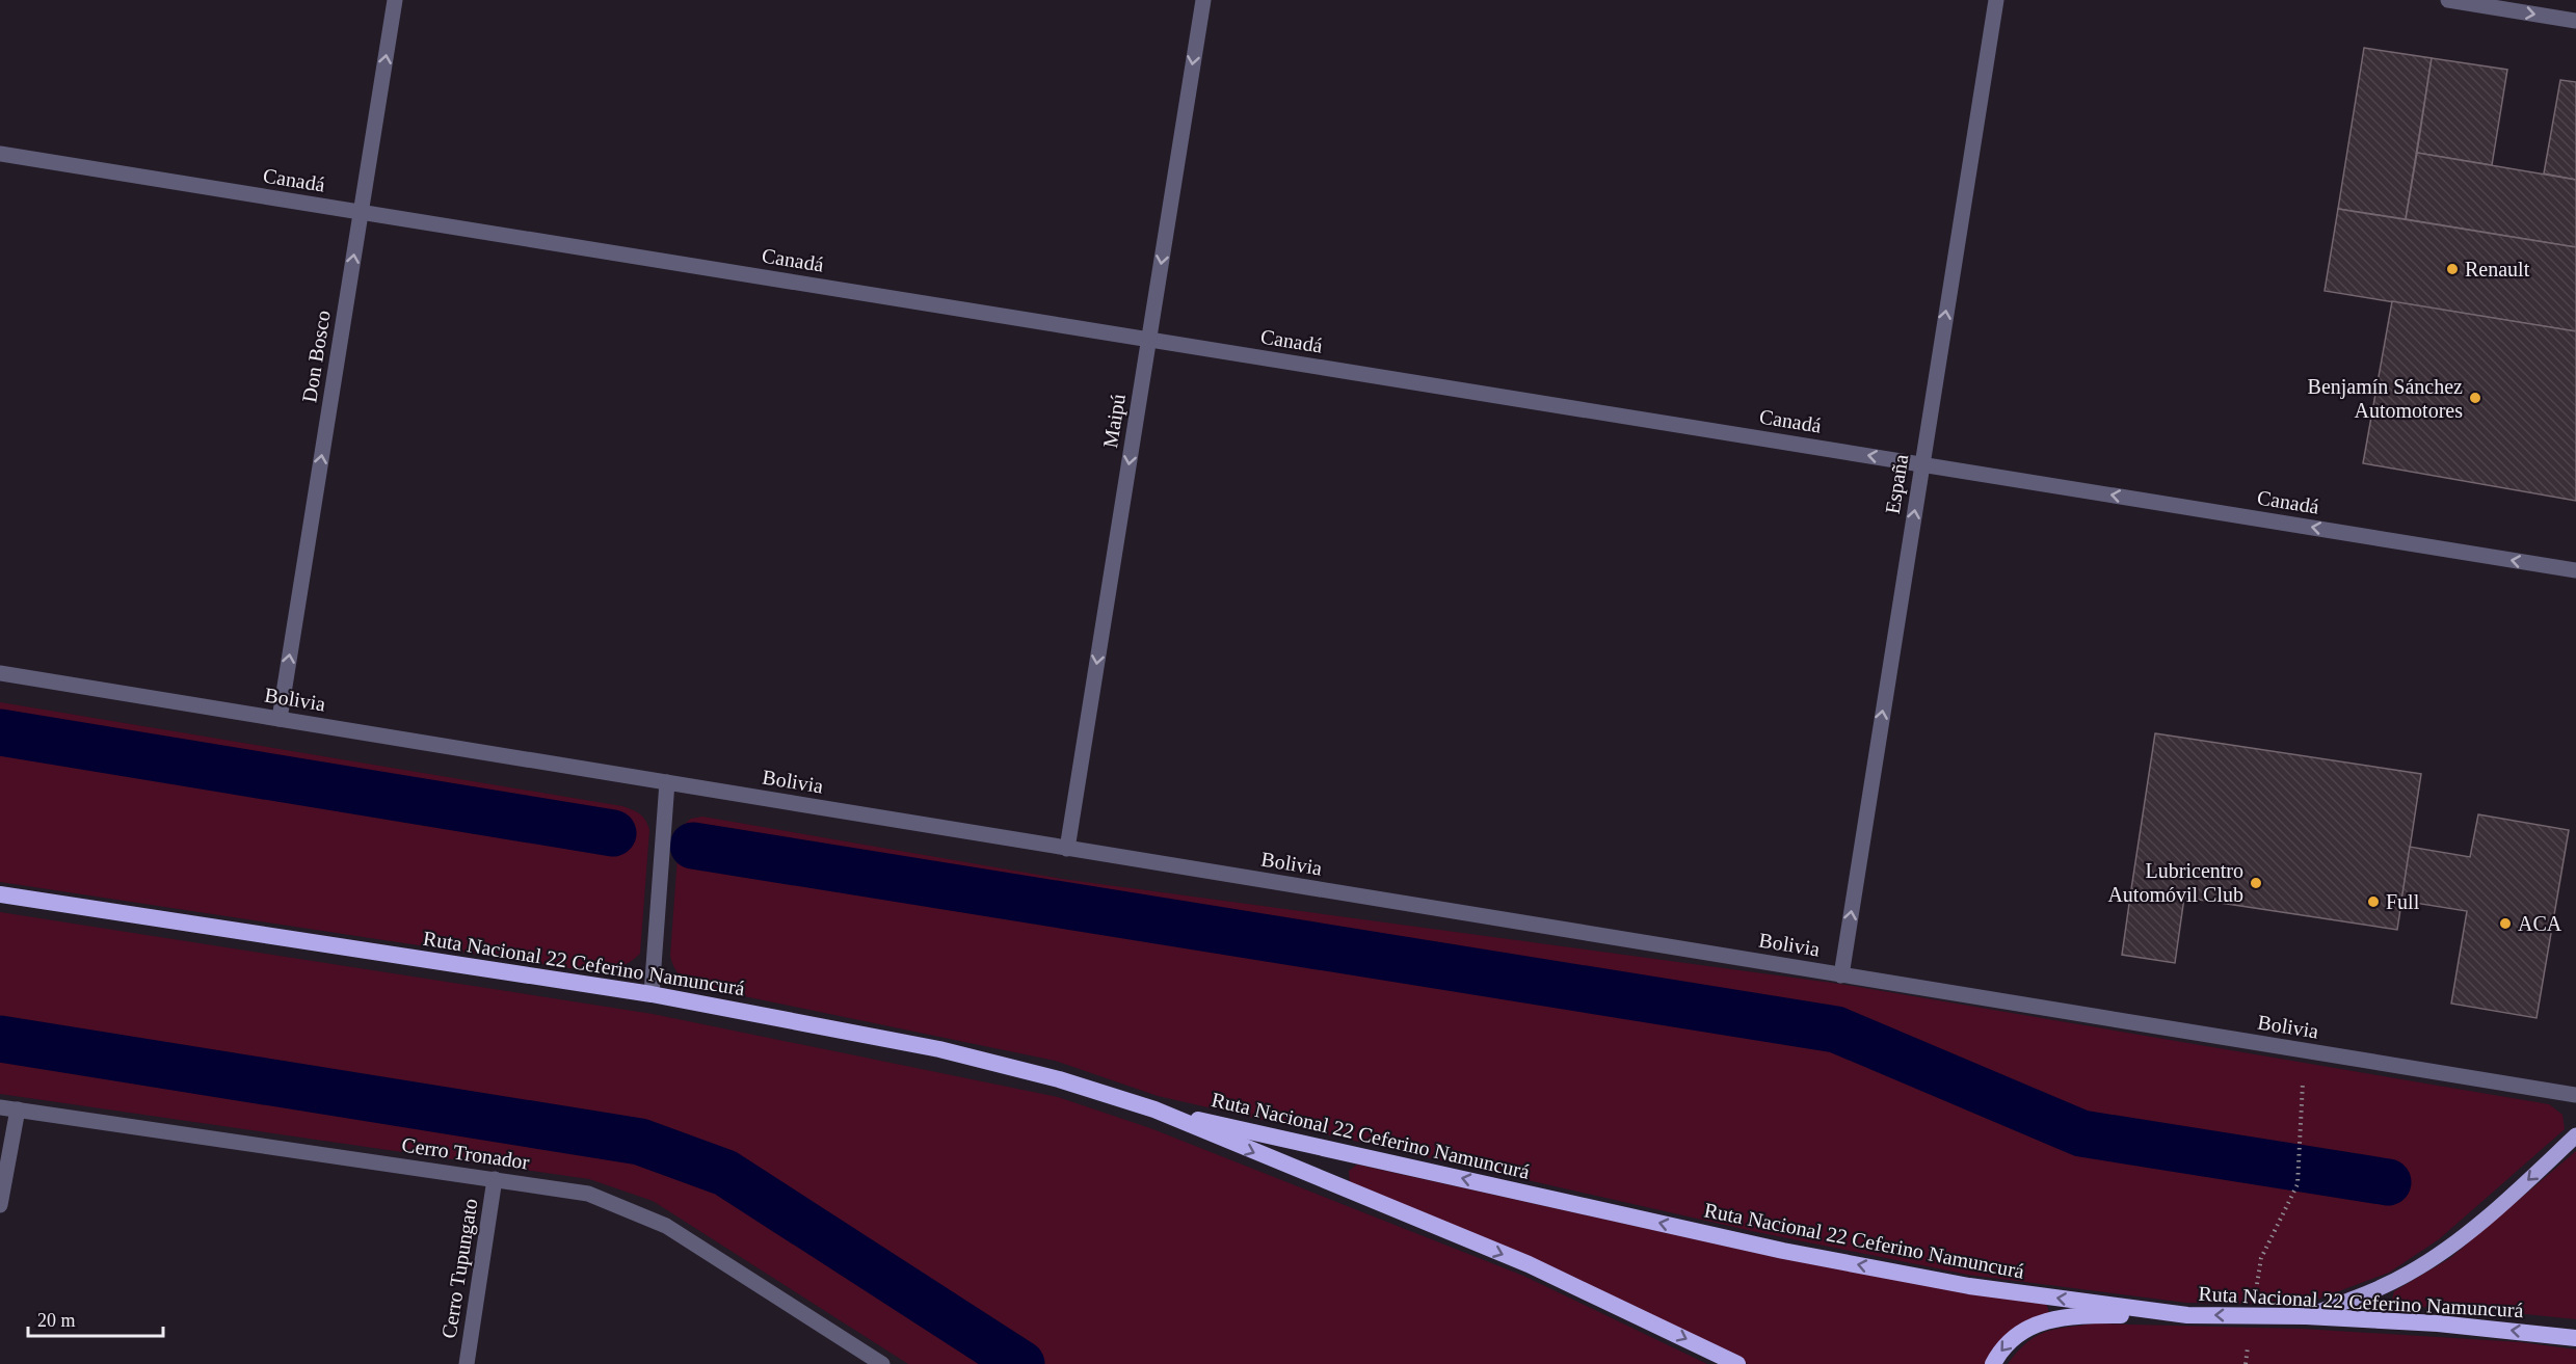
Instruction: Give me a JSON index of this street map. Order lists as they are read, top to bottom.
{
  "streets": {
    "highway": ["Ruta Nacional 22 Ceferino Namuncurá"],
    "street": [
      "Canadá",
      "Don Bosco",
      "Maipú",
      "España",
      "Bolivia",
      "Cerro Tronador",
      "Cerro Tupungato"
    ]
  },
  "crossings": [
    ["Canadá", "Don Bosco"],
    ["Canadá", "Maipú"],
    ["Canadá", "España"],
    ["Don Bosco", "Bolivia"],
    ["Maipú", "Bolivia"],
    ["España", "Bolivia"],
    ["Cerro Tronador", "Cerro Tupungato"]
  ],
  "one_way": [
    "Canadá",
    "Don Bosco",
    "Maipú",
    "España"
  ],
  "places": [
    "Renault",
    "Benjamín Sánchez Automotores",
    "Lubricentro Automóvil Club",
    "Full",
    "ACA"
  ],
  "scale_bar": "20 m"
}
